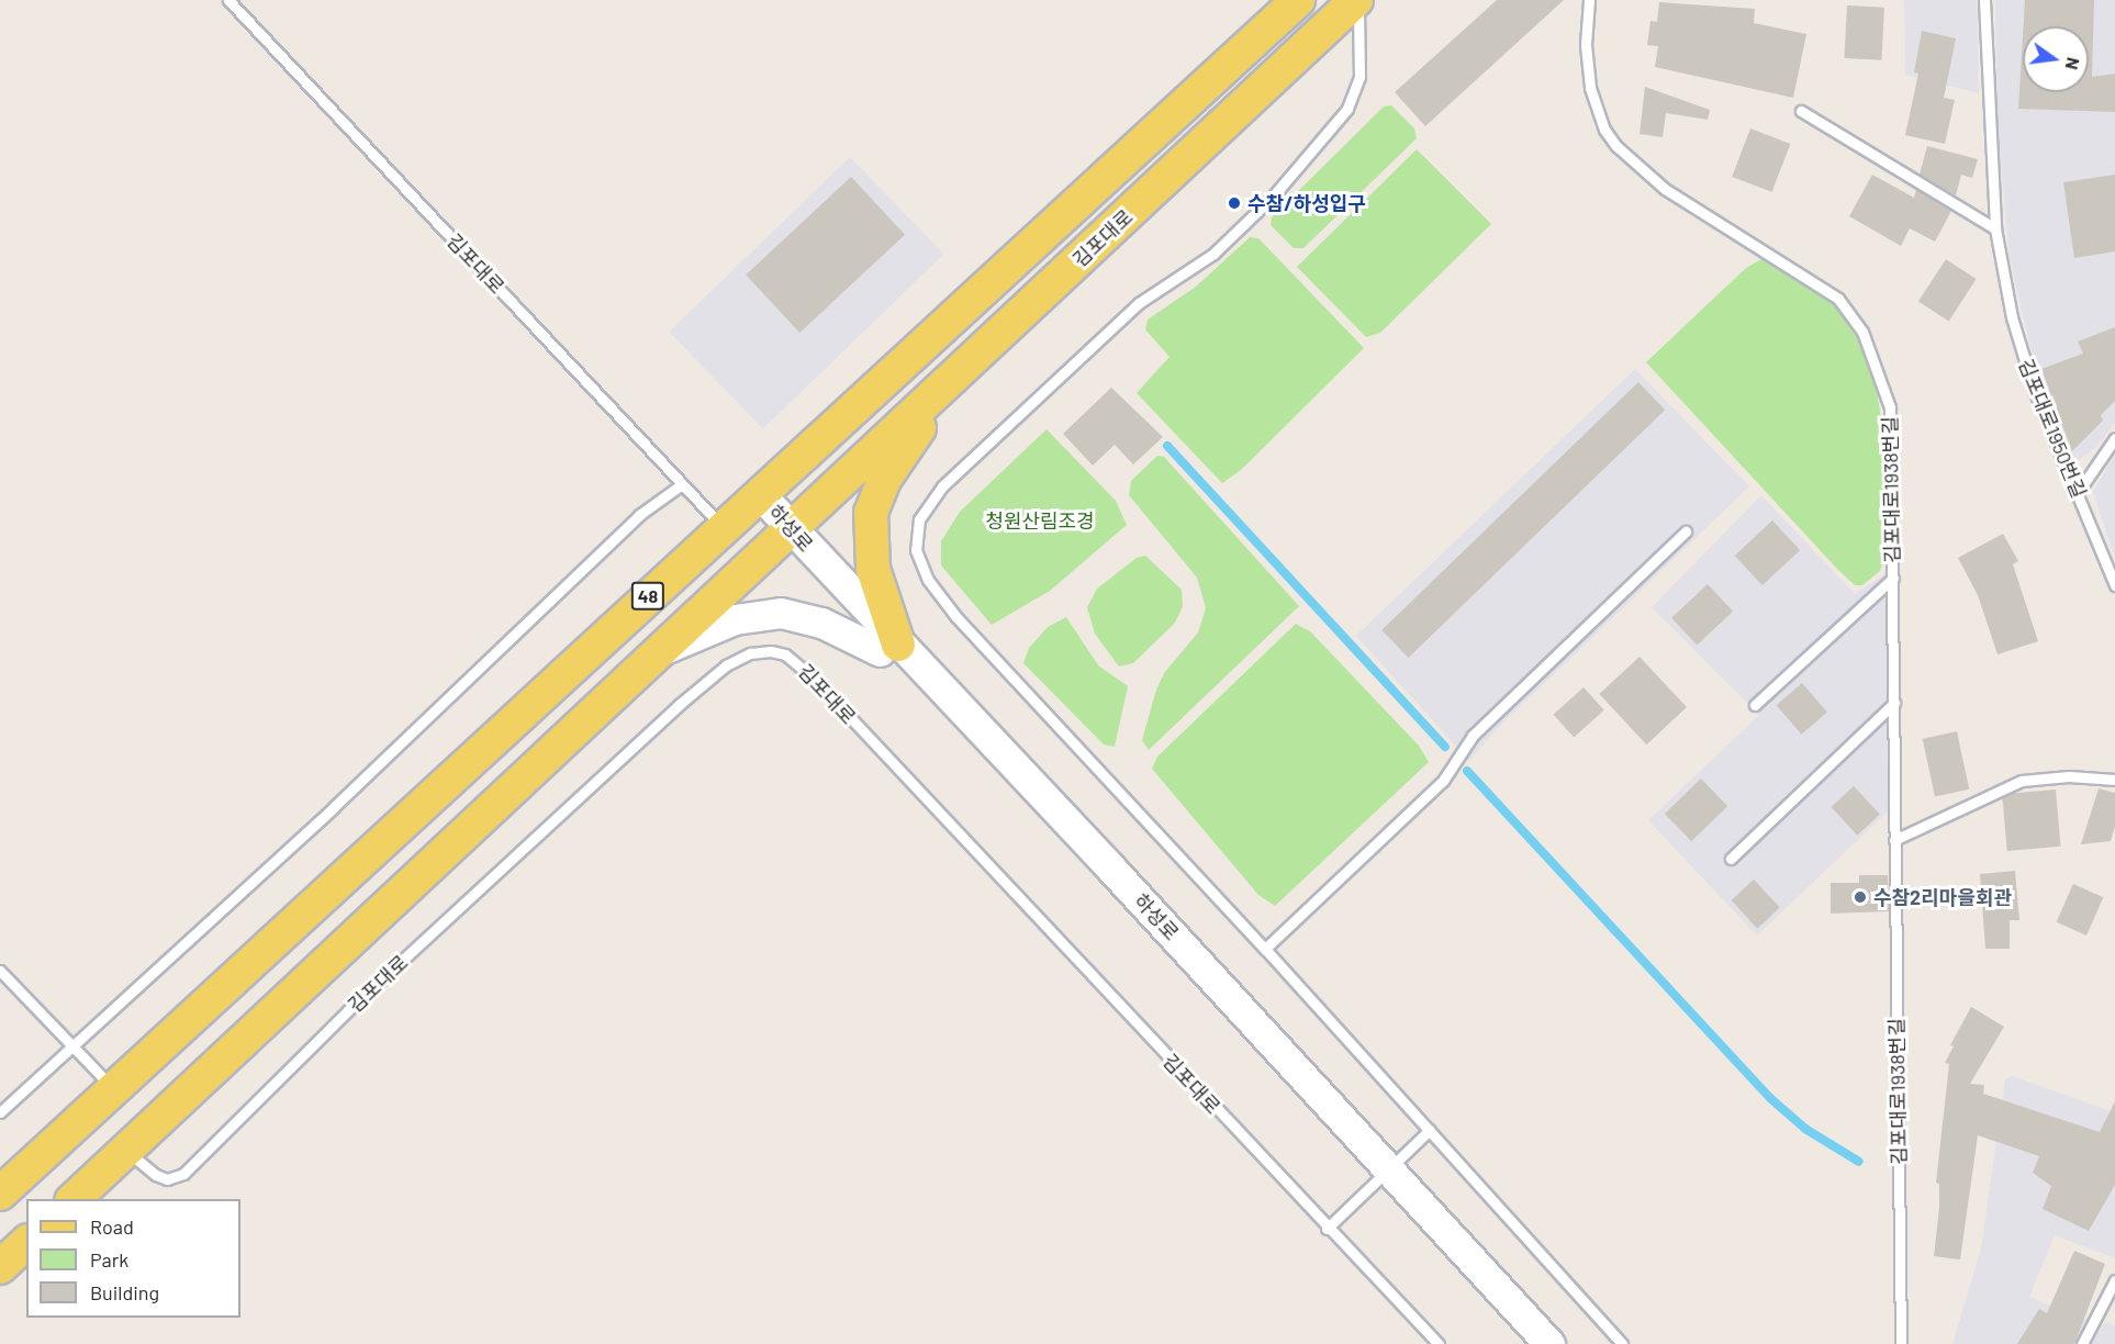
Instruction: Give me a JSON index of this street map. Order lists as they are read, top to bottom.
{
  "streets": {
    "main road": ["김포대로", "48"],
    "street": ["하성로"],
    "lane": ["김포대로1950번길", "김포대로1938번길"]
  },
  "crossings": [
    ["김포대로", "하성로"],
    ["김포대로", "48"],
    ["하성로", "48"]
  ],
  "parks": ["청원산림조경"],
  "places": ["수참/하성입구", "수참2리마을회관"],
  "legend": ["Road", "Park", "Building"],
  "north": "right"
}
